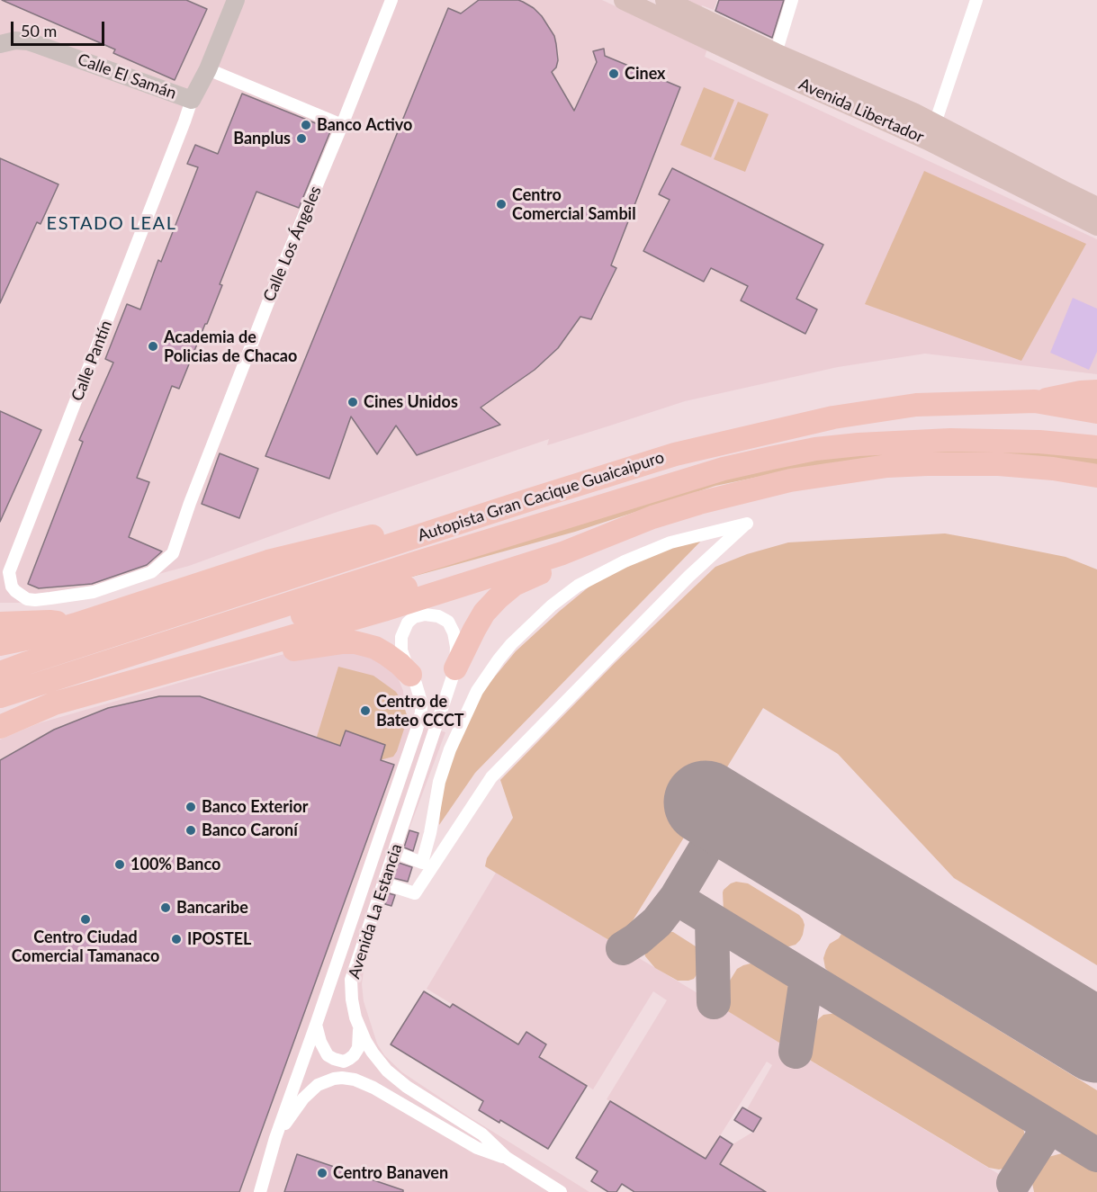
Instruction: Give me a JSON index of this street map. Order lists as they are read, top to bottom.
{
  "streets": {
    "highway": ["Autopista Gran Cacique Guaicaipuro"],
    "main road": ["Calle El Samán", "Avenida Libertador", "Calle Pantín"],
    "street": ["Calle Los Ángeles", "Avenida La Estancia"]
  },
  "crossings": [
    ["Calle El Samán", "Calle Pantín"],
    ["Calle Los Ángeles", "Calle Pantín"]
  ],
  "districts": ["ESTADO LEAL"],
  "places": [
    "Cinex",
    "Banco Activo",
    "Banplus",
    "Centro Comercial Sambil",
    "Academia de Policias de Chacao",
    "Cines Unidos",
    "Centro de Bateo CCCT",
    "Banco Exterior",
    "Banco Caroní",
    "100% Banco",
    "Bancaribe",
    "Centro Ciudad Comercial Tamanaco",
    "IPOSTEL",
    "Centro Banaven"
  ],
  "scale_bar": "50 m"
}
